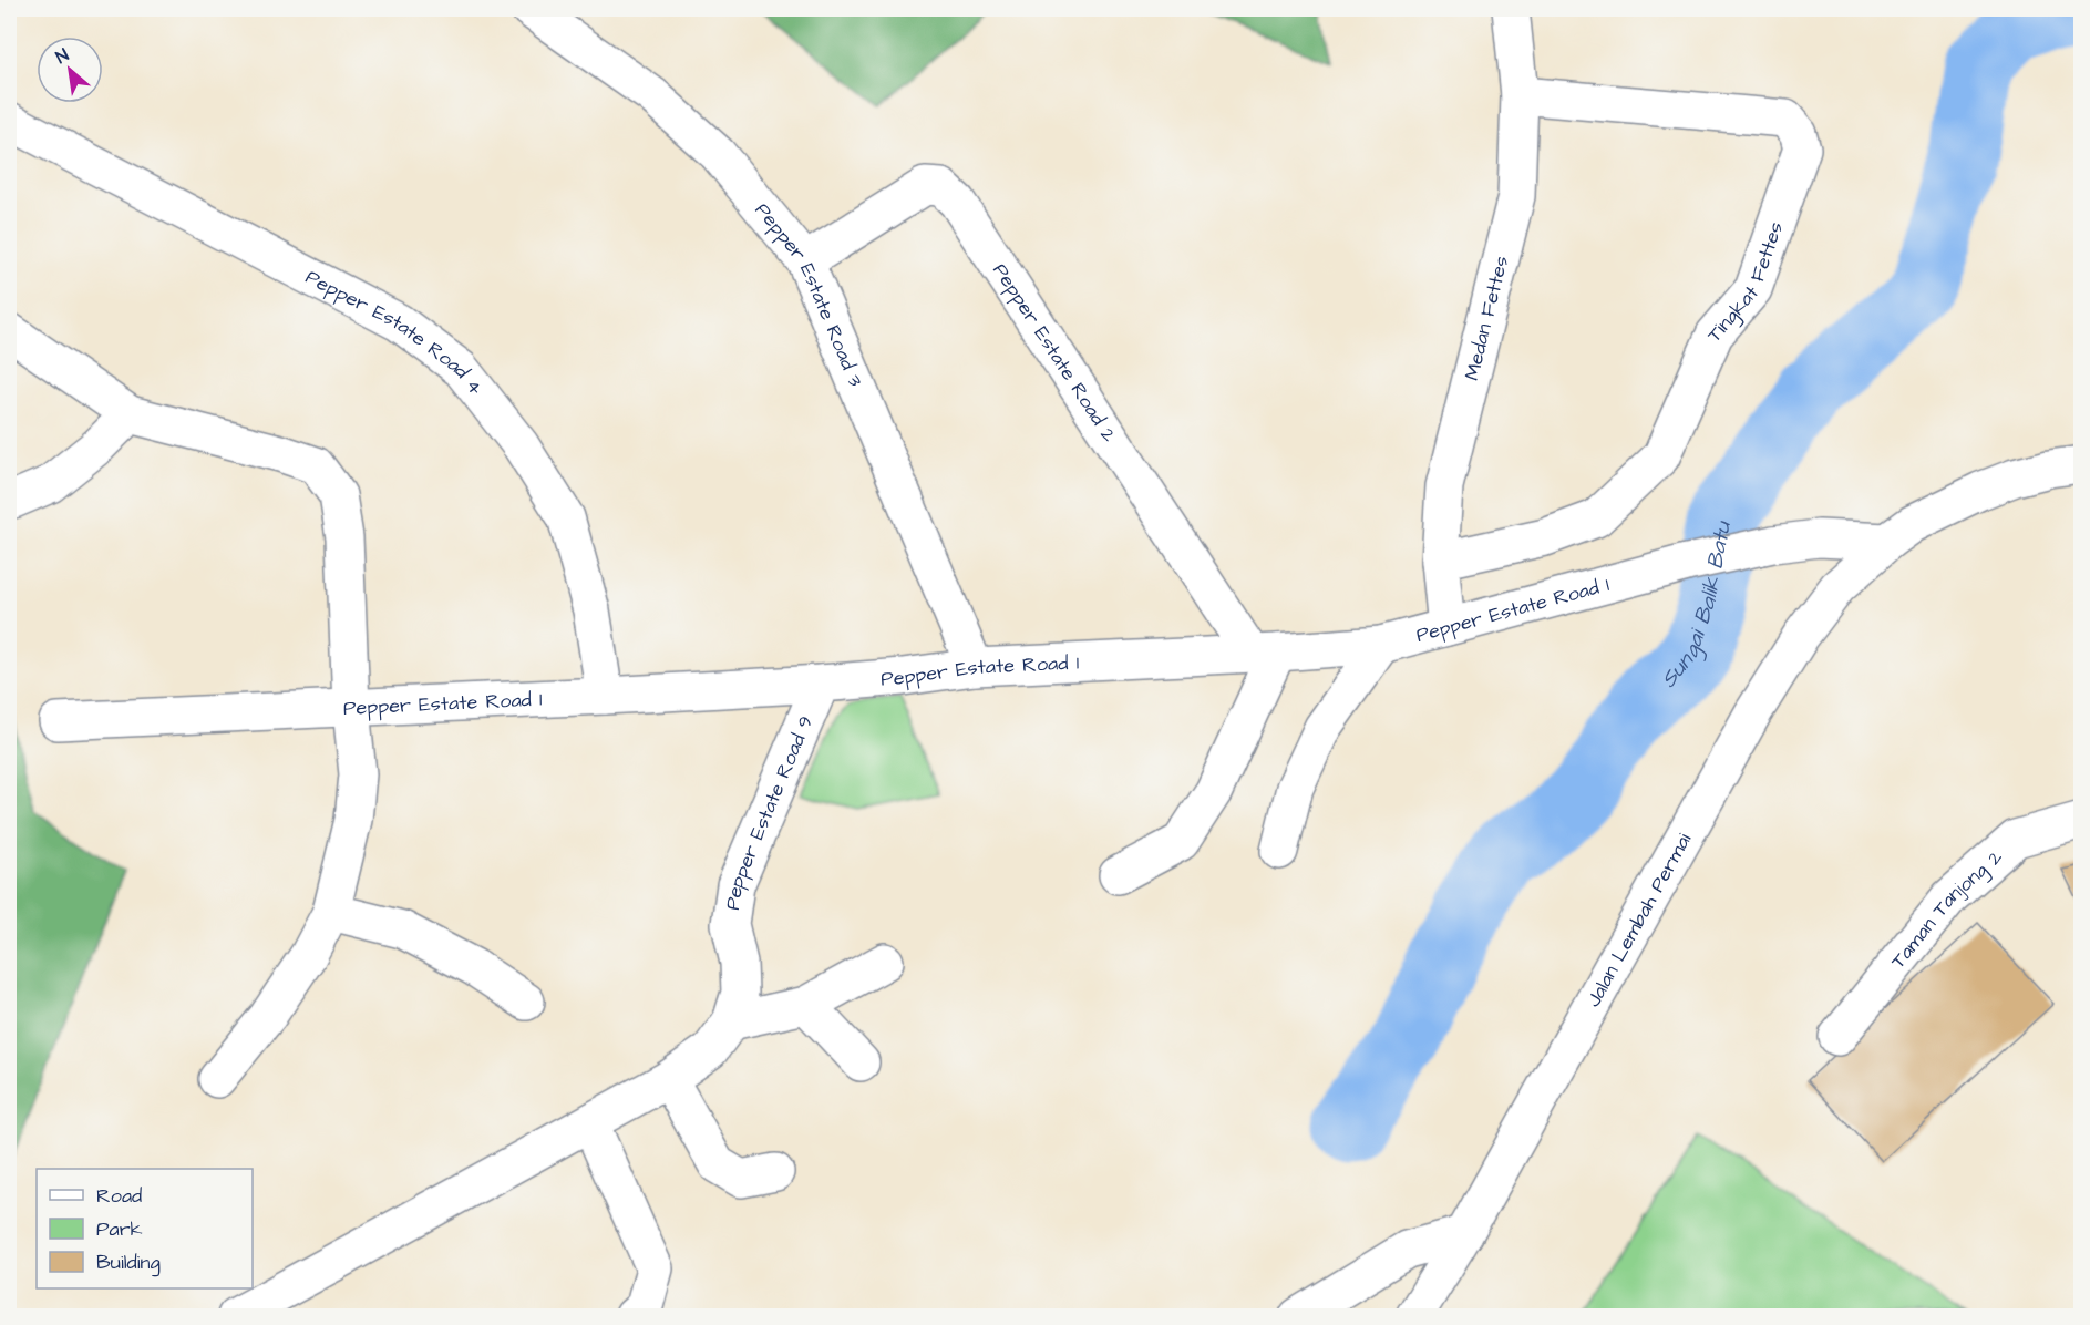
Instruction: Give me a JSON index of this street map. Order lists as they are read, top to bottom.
{
  "streets": {
    "street": [
      "Tingkat Fettes",
      "Pepper Estate Road 3",
      "Medan Fettes",
      "Pepper Estate Road 4",
      "Pepper Estate Road 2",
      "Pepper Estate Road 1",
      "Pepper Estate Road 9",
      "Taman Tanjong 2",
      "Jalan Lembah Permai"
    ]
  },
  "crossings": [
    ["Tingkat Fettes", "Medan Fettes"],
    ["Pepper Estate Road 3", "Pepper Estate Road 2"],
    ["Pepper Estate Road 3", "Pepper Estate Road 1"],
    ["Medan Fettes", "Pepper Estate Road 1"],
    ["Pepper Estate Road 4", "Pepper Estate Road 1"],
    ["Pepper Estate Road 2", "Pepper Estate Road 1"],
    ["Pepper Estate Road 1", "Pepper Estate Road 9"],
    ["Pepper Estate Road 1", "Jalan Lembah Permai"]
  ],
  "water": ["Sungai Balik Batu"],
  "legend": ["Road", "Park", "Building"],
  "north": "top left"
}
